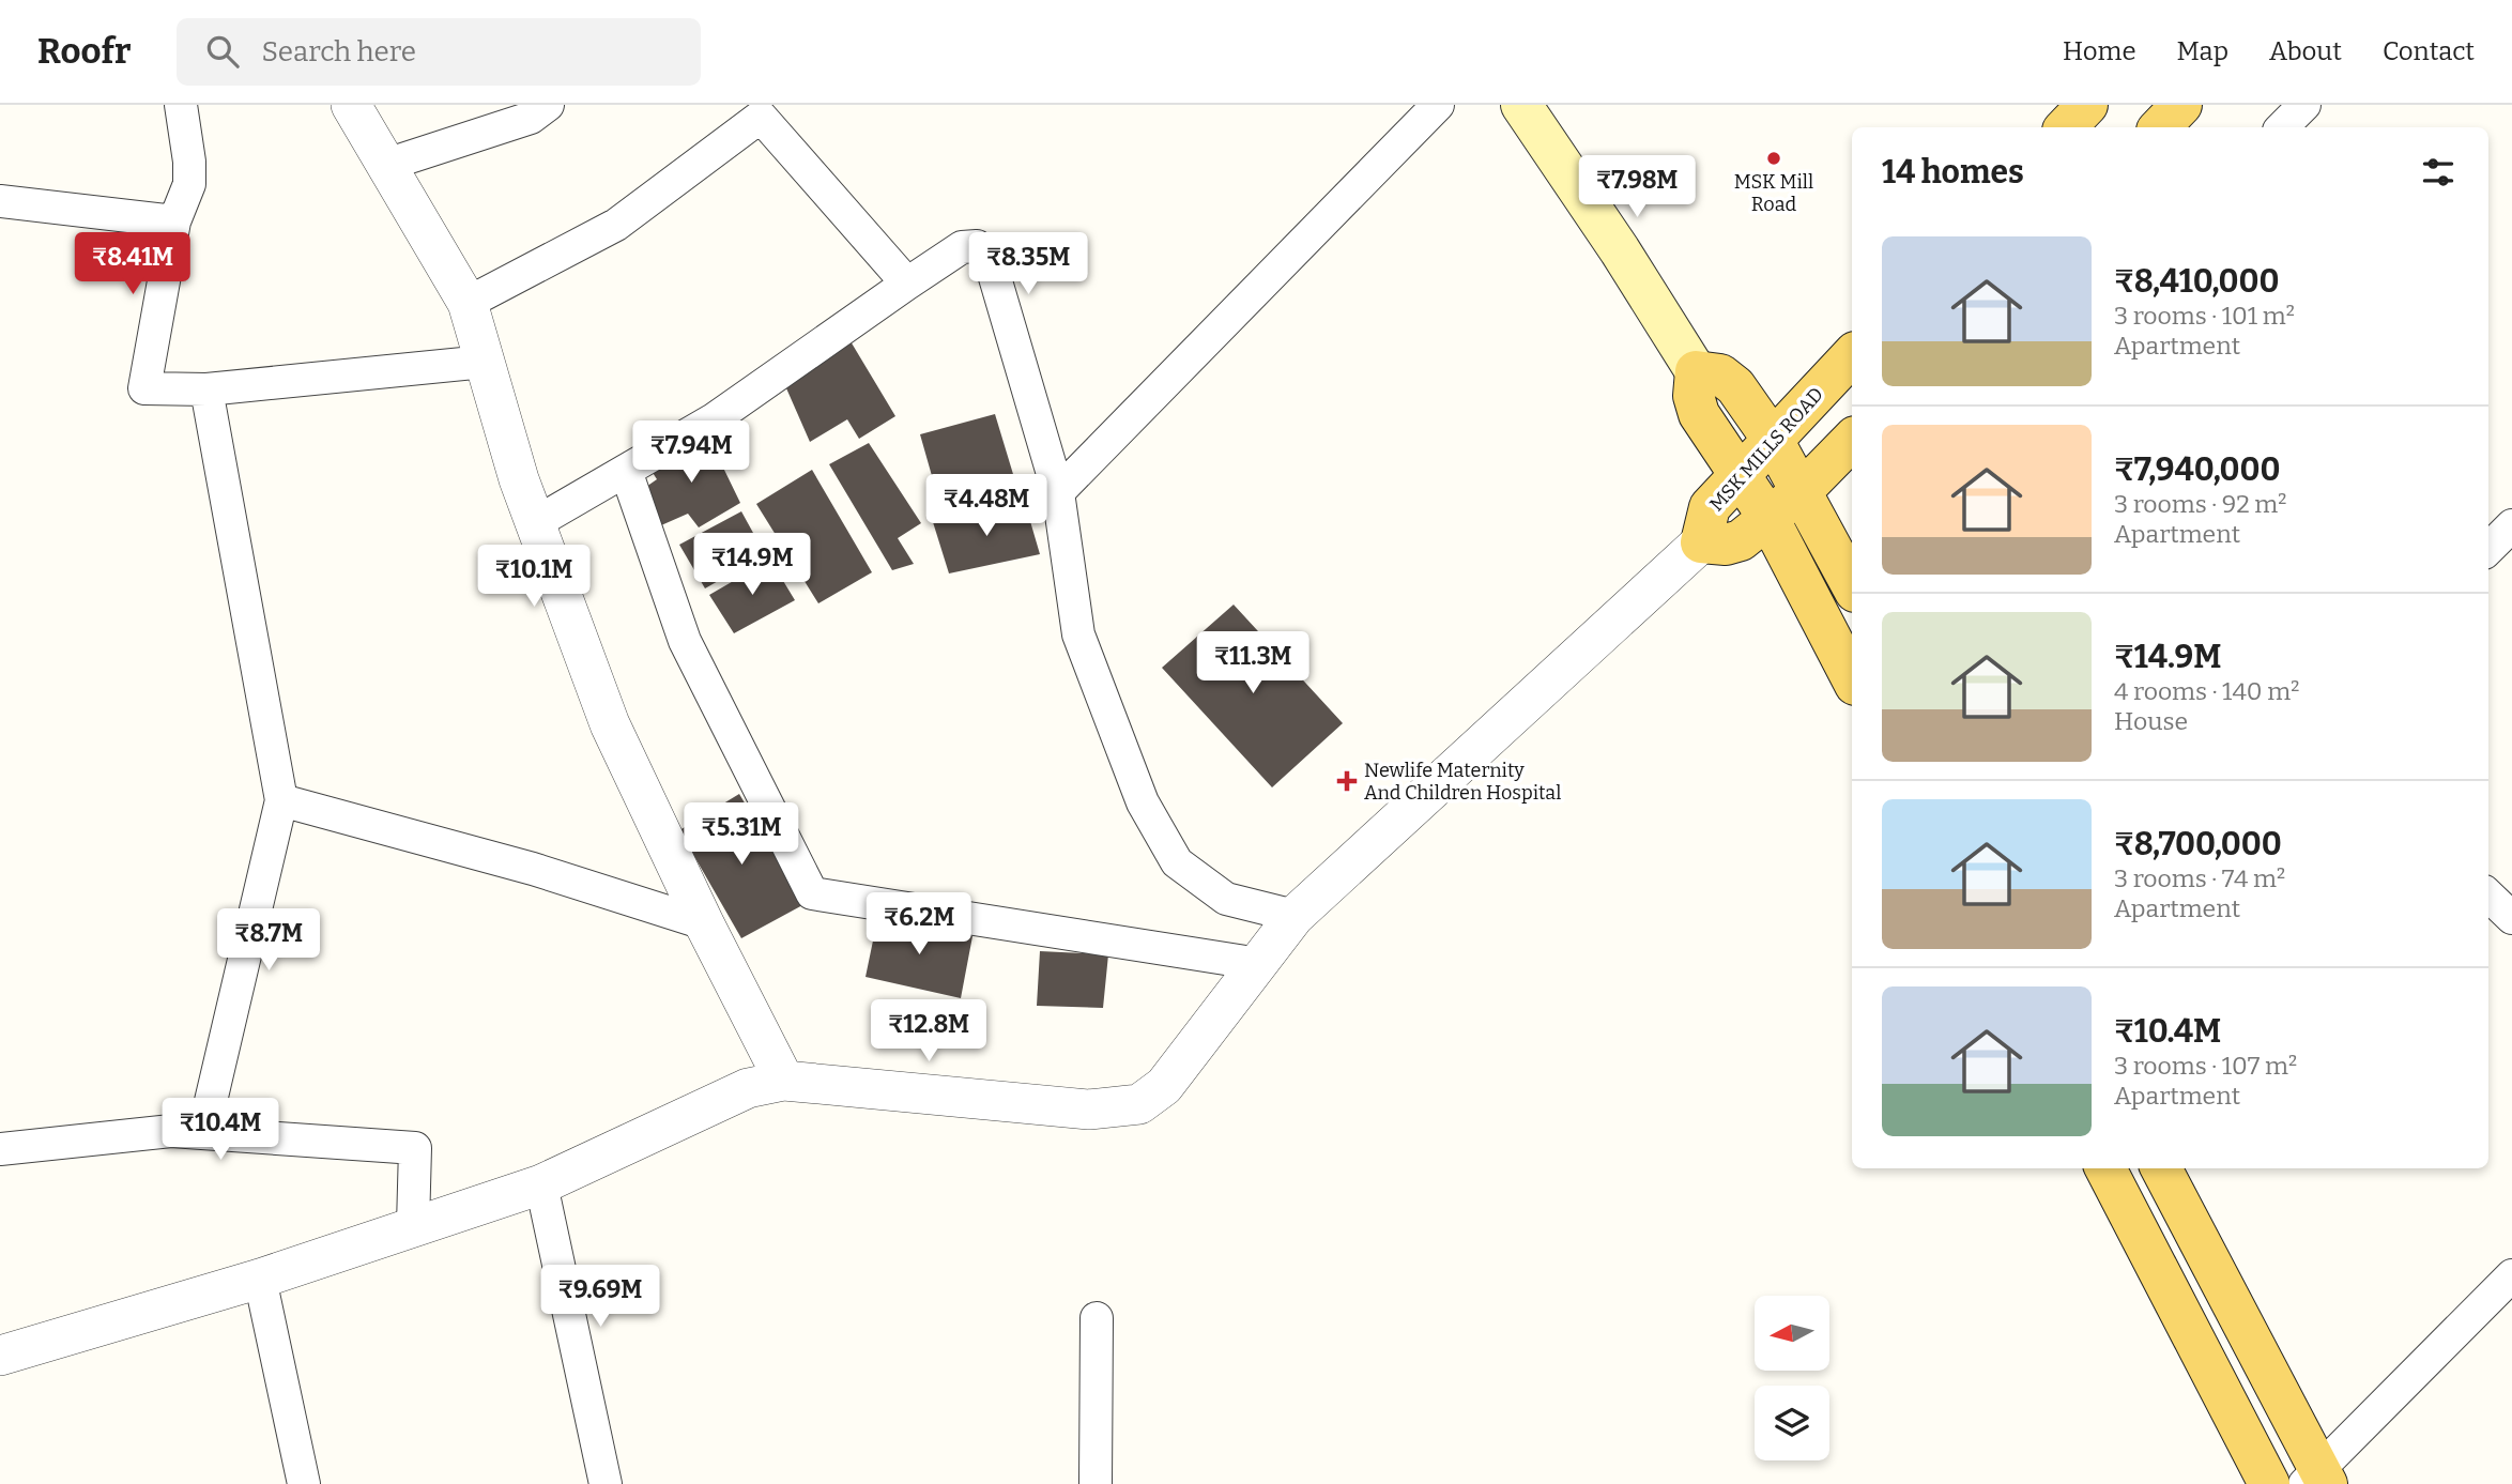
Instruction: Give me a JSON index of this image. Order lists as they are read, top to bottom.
{
  "streets": {
    "main road": ["MSK MILLS ROAD"]
  },
  "places": {
    "other": ["MSK Mill Road"],
    "health": ["Newlife Maternity And Children Hospital"]
  },
  "north": "left",
  "page": {
    "header": "Roofr",
    "search": "Search here",
    "nav": [
      "Home",
      "Map",
      "About",
      "Contact"
    ],
    "heading": "14 homes",
    "price": [
      "₹7.98M",
      "₹8.41M",
      "₹8.35M",
      "₹7.94M",
      "₹4.48M",
      "₹14.9M",
      "₹10.1M",
      "₹11.3M",
      "₹5.31M",
      "₹6.2M",
      "₹8.7M",
      "₹12.8M",
      "₹10.4M",
      "₹9.69M"
    ],
    "list": [
      {
        "name": "₹8,410,000",
        "note": "3 rooms · 101 m² · Apartment"
      },
      {
        "name": "₹7,940,000",
        "note": "3 rooms · 92 m² · Apartment"
      },
      {
        "name": "₹14.9M",
        "note": "4 rooms · 140 m² · House"
      },
      {
        "name": "₹8,700,000",
        "note": "3 rooms · 74 m² · Apartment"
      },
      {
        "name": "₹10.4M",
        "note": "3 rooms · 107 m² · Apartment"
      }
    ]
  }
}
